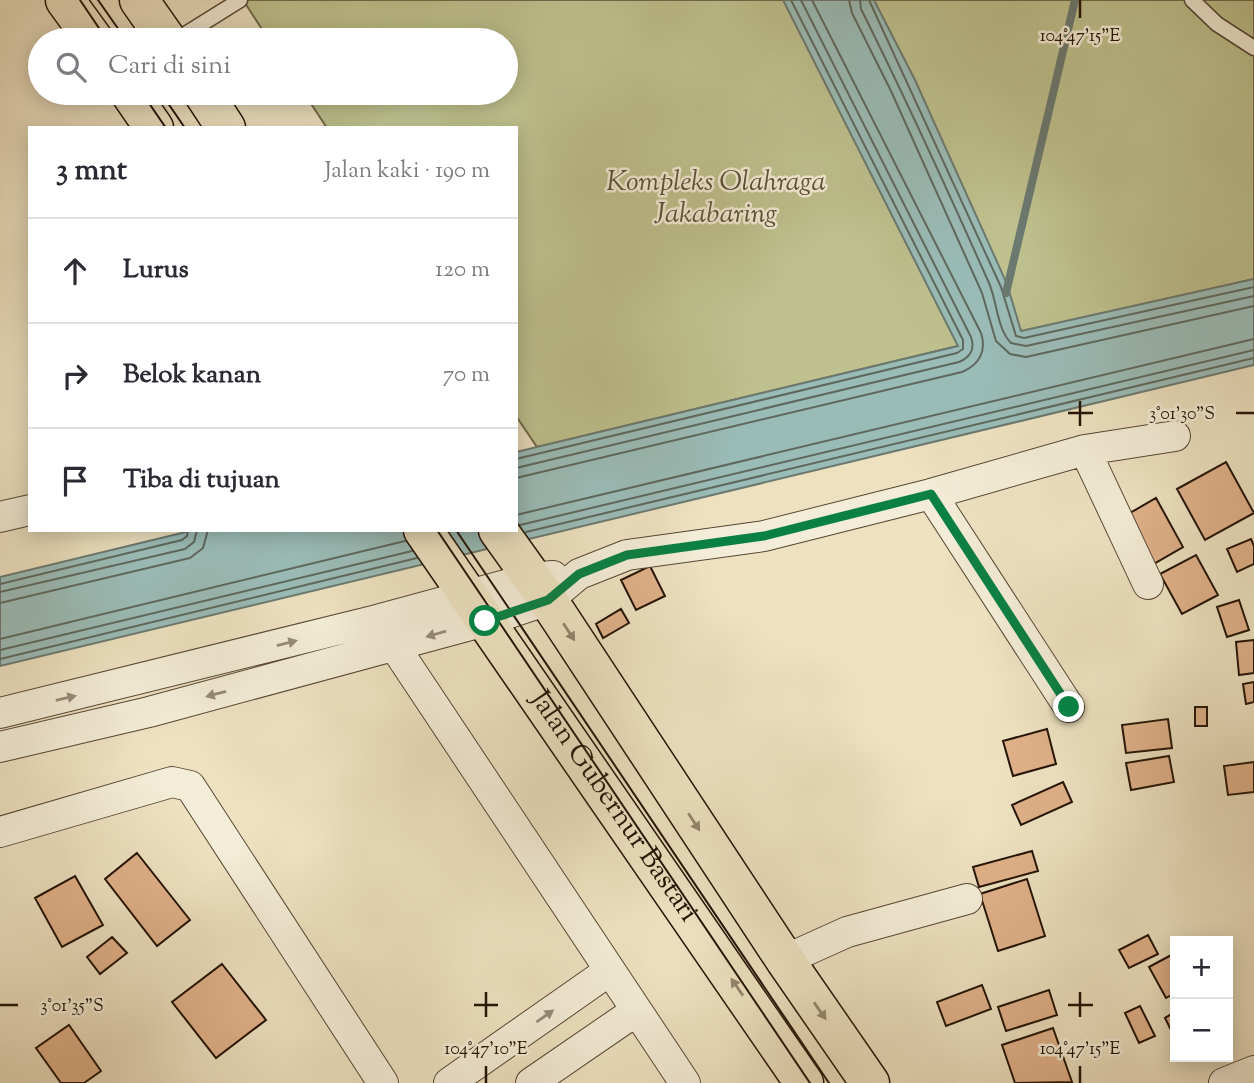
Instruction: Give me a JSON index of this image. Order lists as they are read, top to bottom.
{
  "streets": {
    "highway": ["Jalan Gubernur Bastari"]
  },
  "parks": ["Kompleks Olahraga Jakabaring"],
  "page": {
    "search": "Cari di sini",
    "heading": ["3 mnt", "Jalan kaki · 190 m"],
    "list": [
      ["Lurus", "120 m"],
      ["Belok kanan", "70 m"],
      "Tiba di tujuan"
    ],
    "map_buttons": ["+", "−"]
  },
  "coordinates": [
    "104°47'15\"E",
    "3°01'30\"S",
    "3°01'35\"S",
    "104°47'10\"E"
  ]
}
